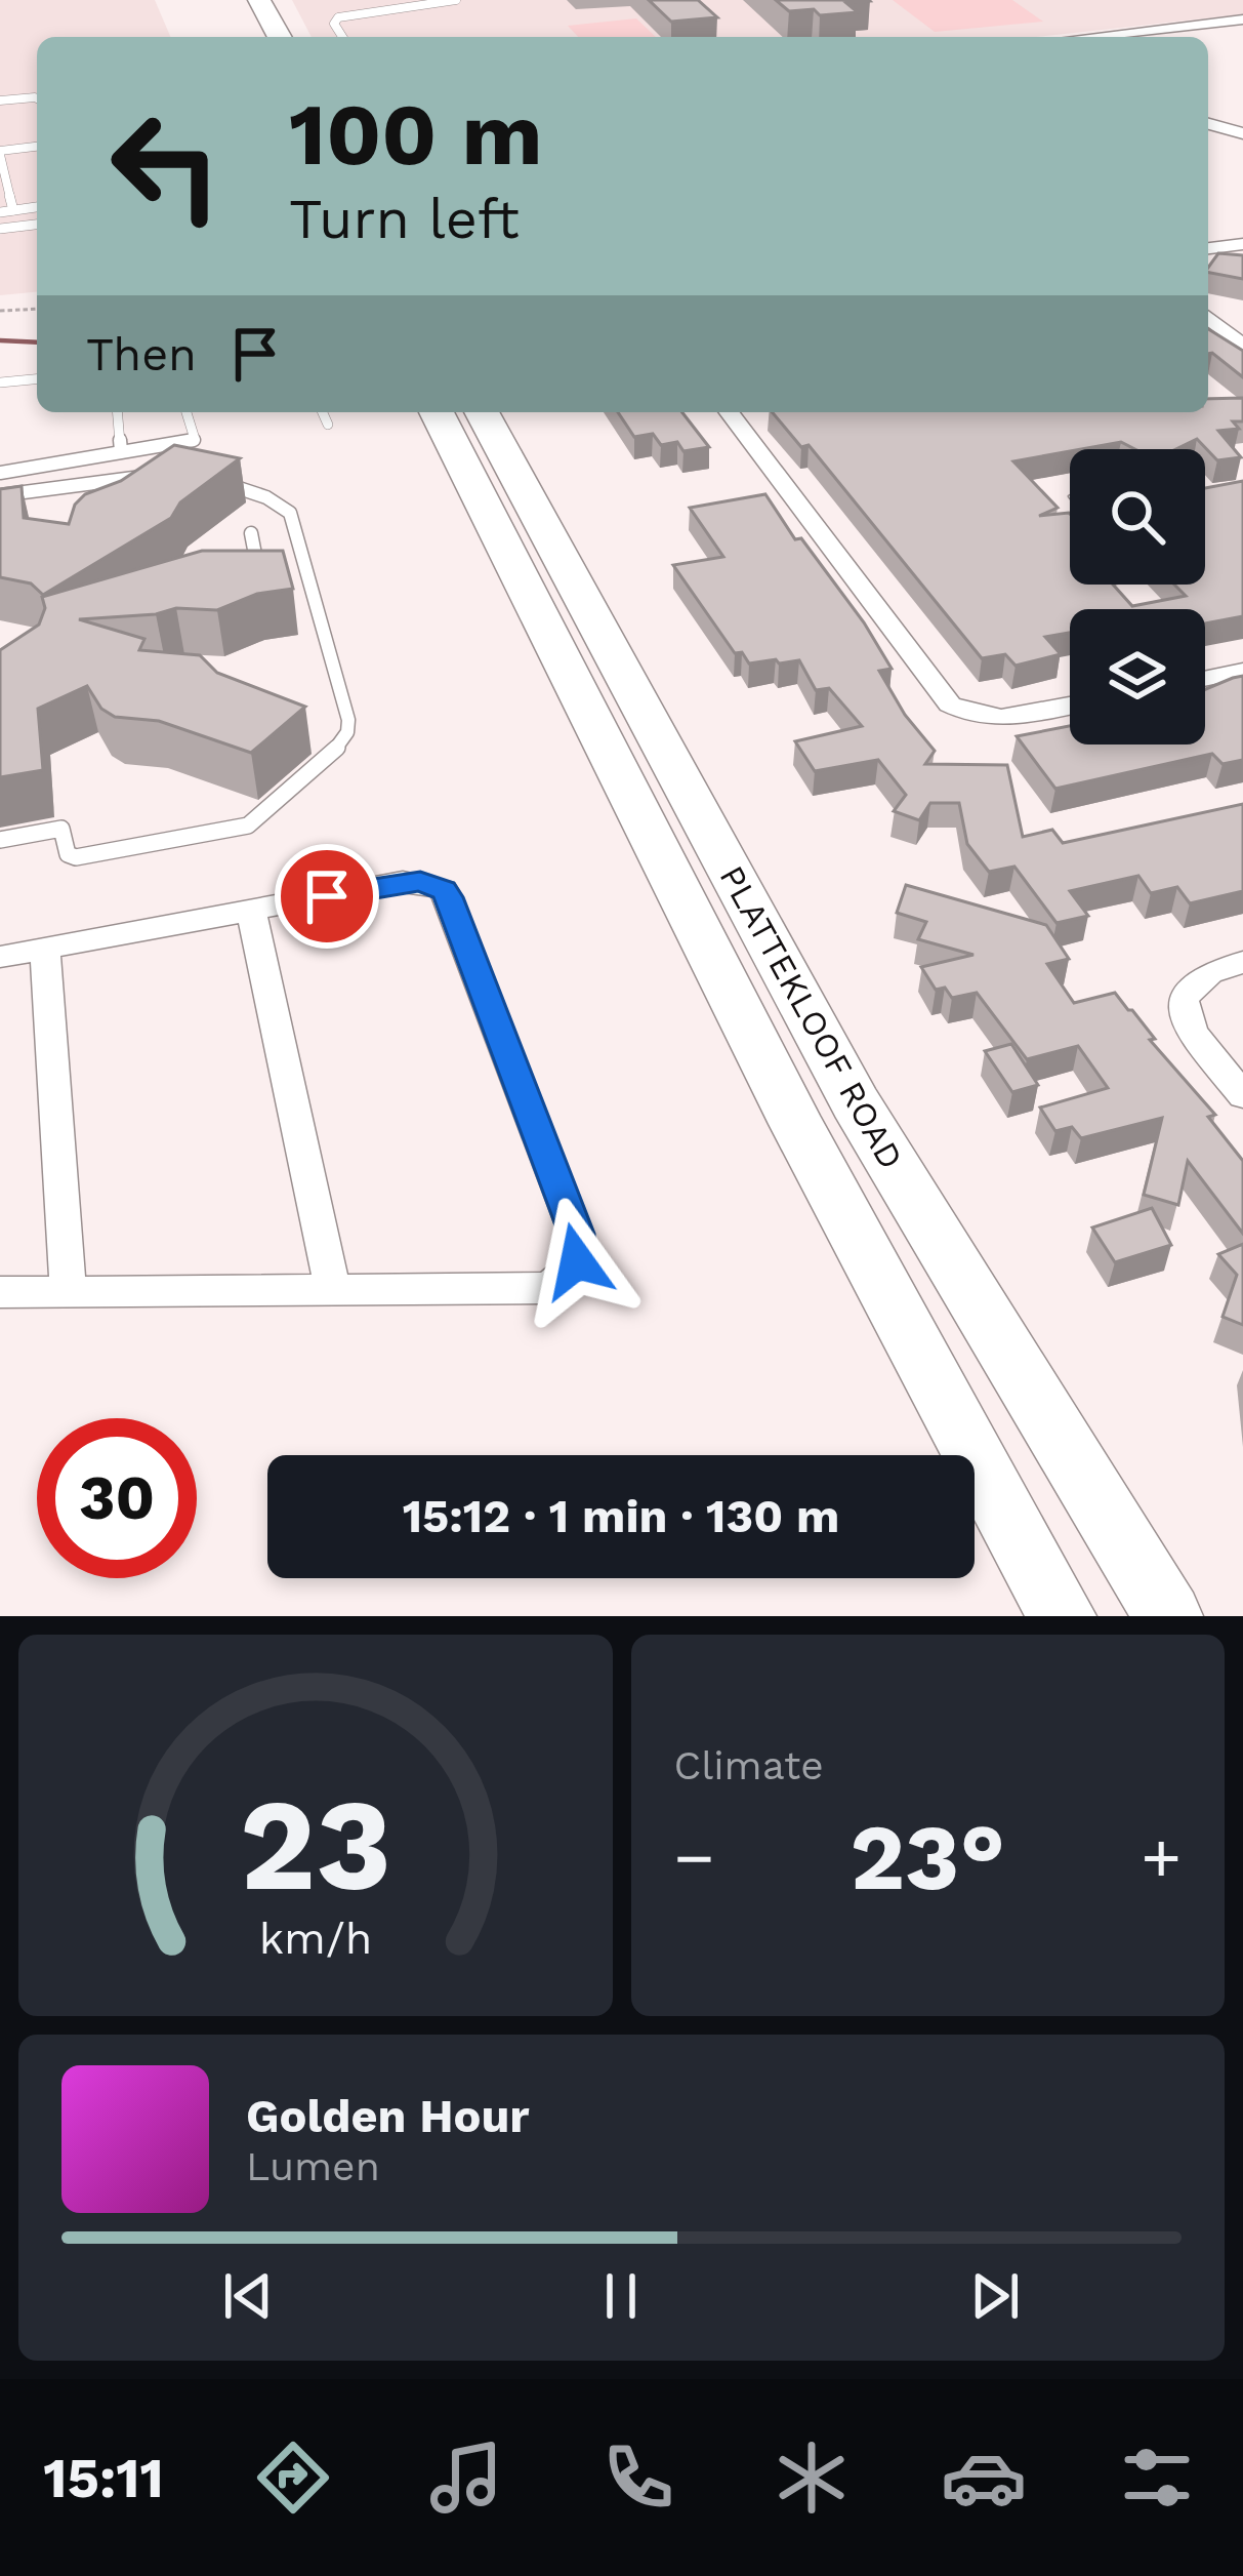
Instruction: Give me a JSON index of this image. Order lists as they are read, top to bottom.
{
  "streets": {
    "main road": ["PLATTEKLOOF ROAD"]
  },
  "page": {
    "turn": ["100 m", "Turn left"],
    "then": "Then",
    "limit": "30",
    "trip": "15:12 · 1 min · 130 m",
    "tile": "Climate",
    "heat": ["−", "23°", "+"],
    "song": ["Golden Hour", "Lumen"],
    "tabs": "15:11",
    "gauge": ["23", "km/h"]
  }
}
